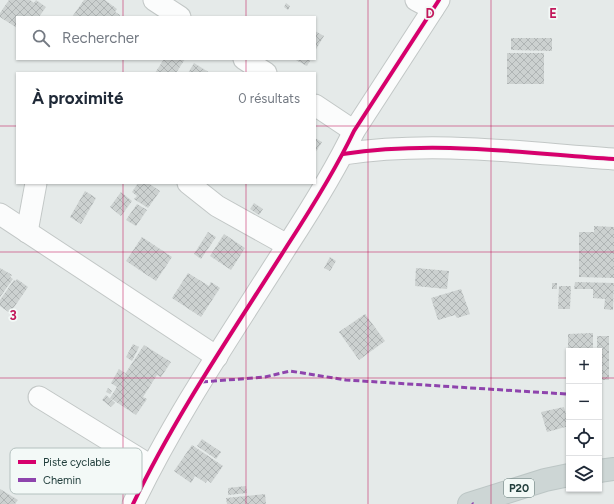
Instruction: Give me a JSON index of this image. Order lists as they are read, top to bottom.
{
  "streets": {
    "main road": ["P20"]
  },
  "legend": ["Piste cyclable", "Chemin"],
  "page": {
    "search": "Rechercher",
    "heading": ["À proximité", "0 résultats"],
    "map_buttons": ["+", "−"]
  },
  "grid": {
    "columns": ["D", "E"],
    "rows": ["3"]
  }
}
